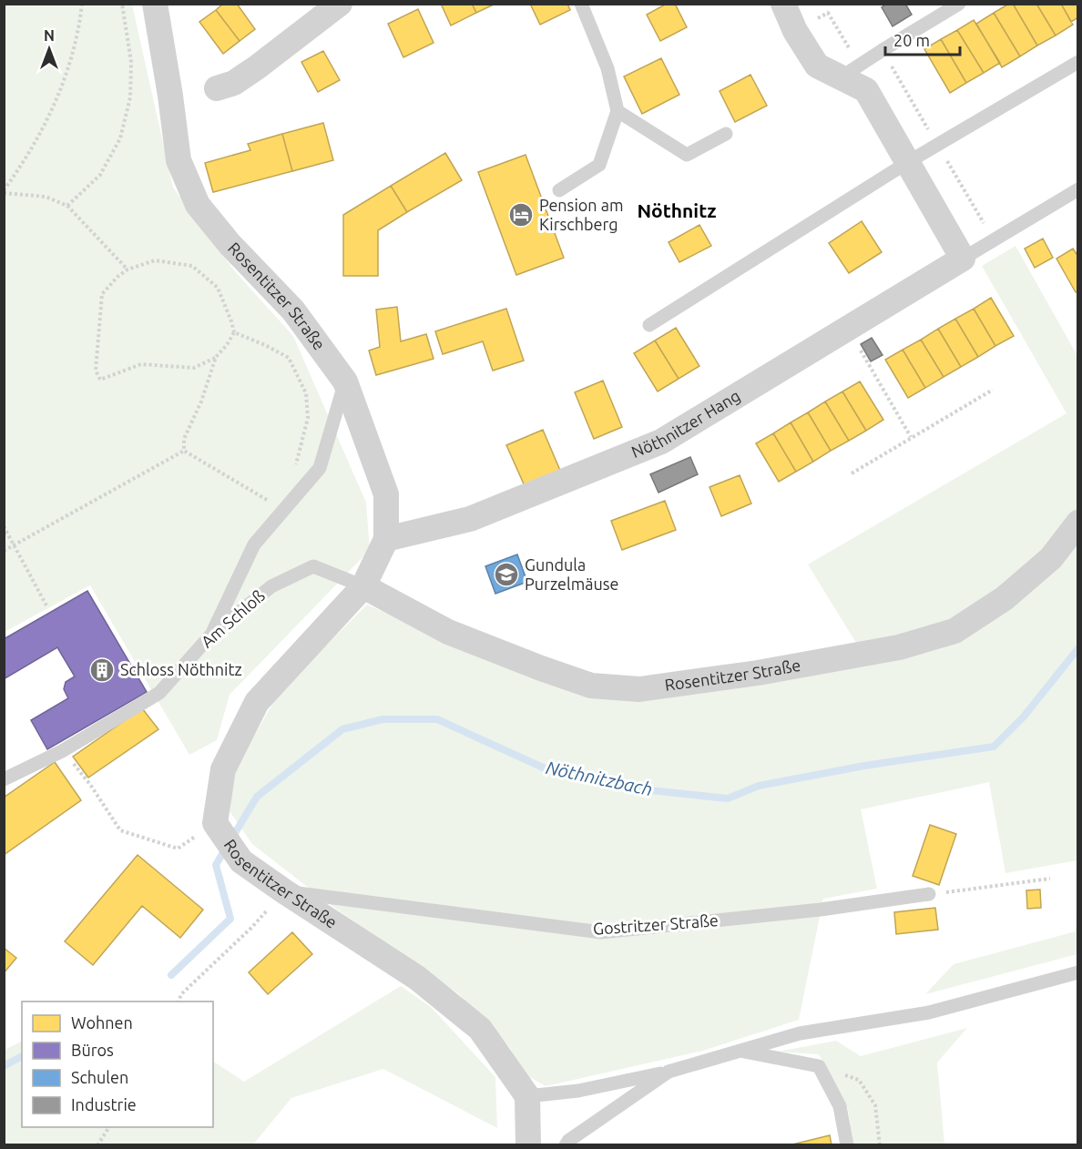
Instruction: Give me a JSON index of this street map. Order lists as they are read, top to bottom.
{
  "streets": {
    "street": ["Rosentitzer Straße", "Nöthnitzer Hang"],
    "lane": ["Am Schloß", "Gostritzer Straße"]
  },
  "crossings": [
    ["Rosentitzer Straße", "Nöthnitzer Hang"],
    ["Rosentitzer Straße", "Am Schloß"],
    ["Rosentitzer Straße", "Gostritzer Straße"]
  ],
  "districts": ["Nöthnitz"],
  "water": ["Nöthnitzbach"],
  "places": {
    "hotel": ["Pension am Kirschberg"],
    "school or university": ["Gundula Purzelmäuse"],
    "building": ["Schloss Nöthnitz"]
  },
  "legend": [
    "Wohnen",
    "Büros",
    "Schulen",
    "Industrie"
  ],
  "scale_bar": "20 m",
  "north": "top"
}
